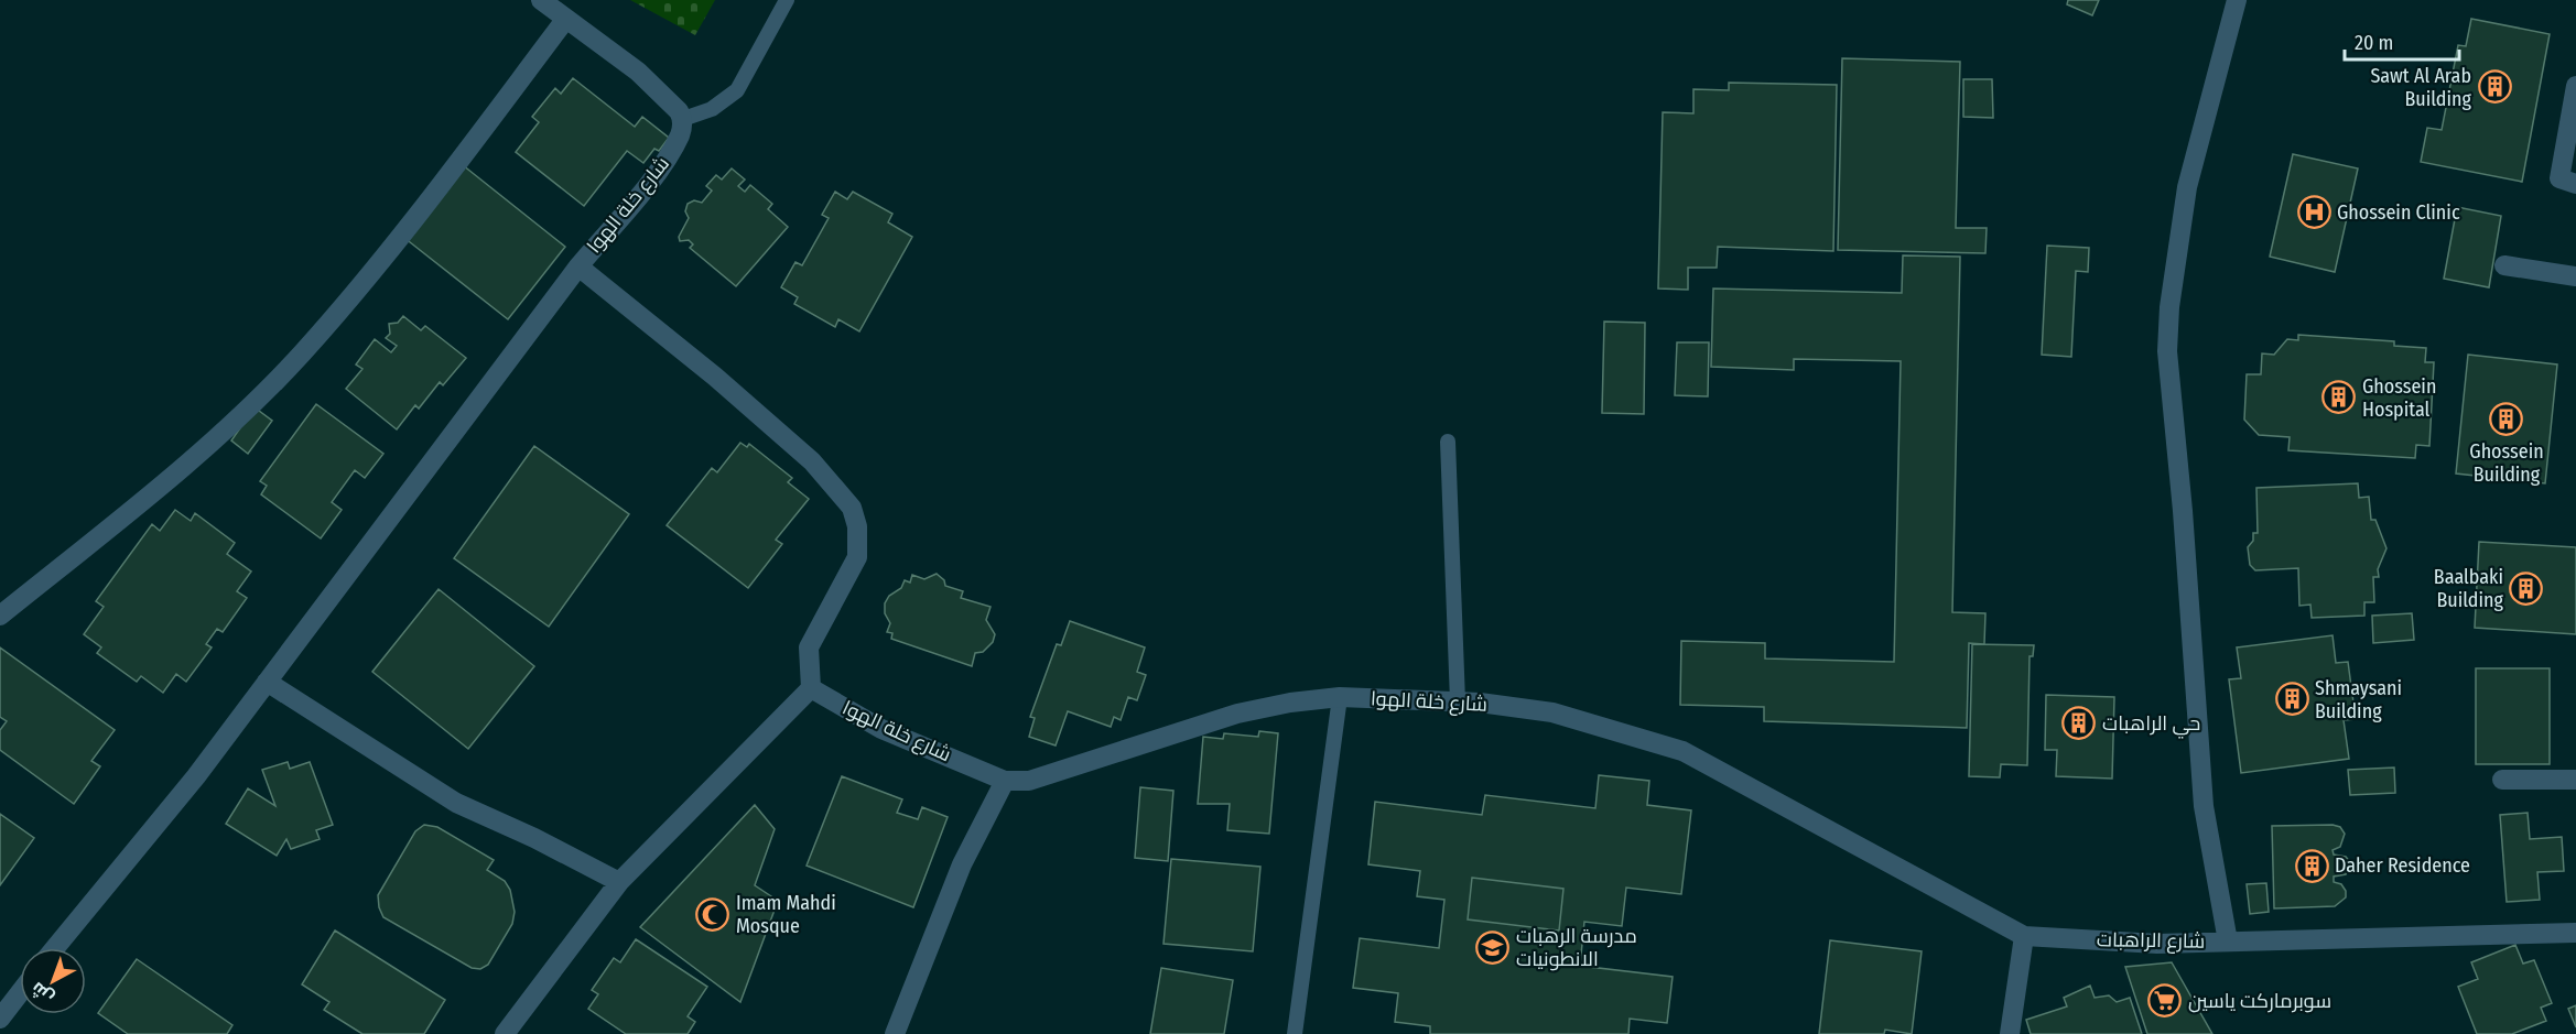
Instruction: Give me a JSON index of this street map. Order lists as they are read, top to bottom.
{
  "streets": {
    "street": ["شارع خلة الهوا", "شارع الراهبات"]
  },
  "crossings": [
    ["شارع خلة الهوا", "شارع الراهبات"]
  ],
  "places": {
    "building": [
      "Sawt Al Arab Building",
      "Ghossein Hospital",
      "Ghossein Building",
      "Baalbaki Building",
      "Shmaysani Building",
      "حي الراهبات",
      "Daher Residence"
    ],
    "hospital": ["Ghossein Clinic"],
    "mosque": ["Imam Mahdi Mosque"],
    "school or university": ["مدرسة الرهبات الانطونيات"],
    "supermarket": ["سوبرماركت ياسين"]
  },
  "scale_bar": "20 m",
  "north": "bottom left"
}
